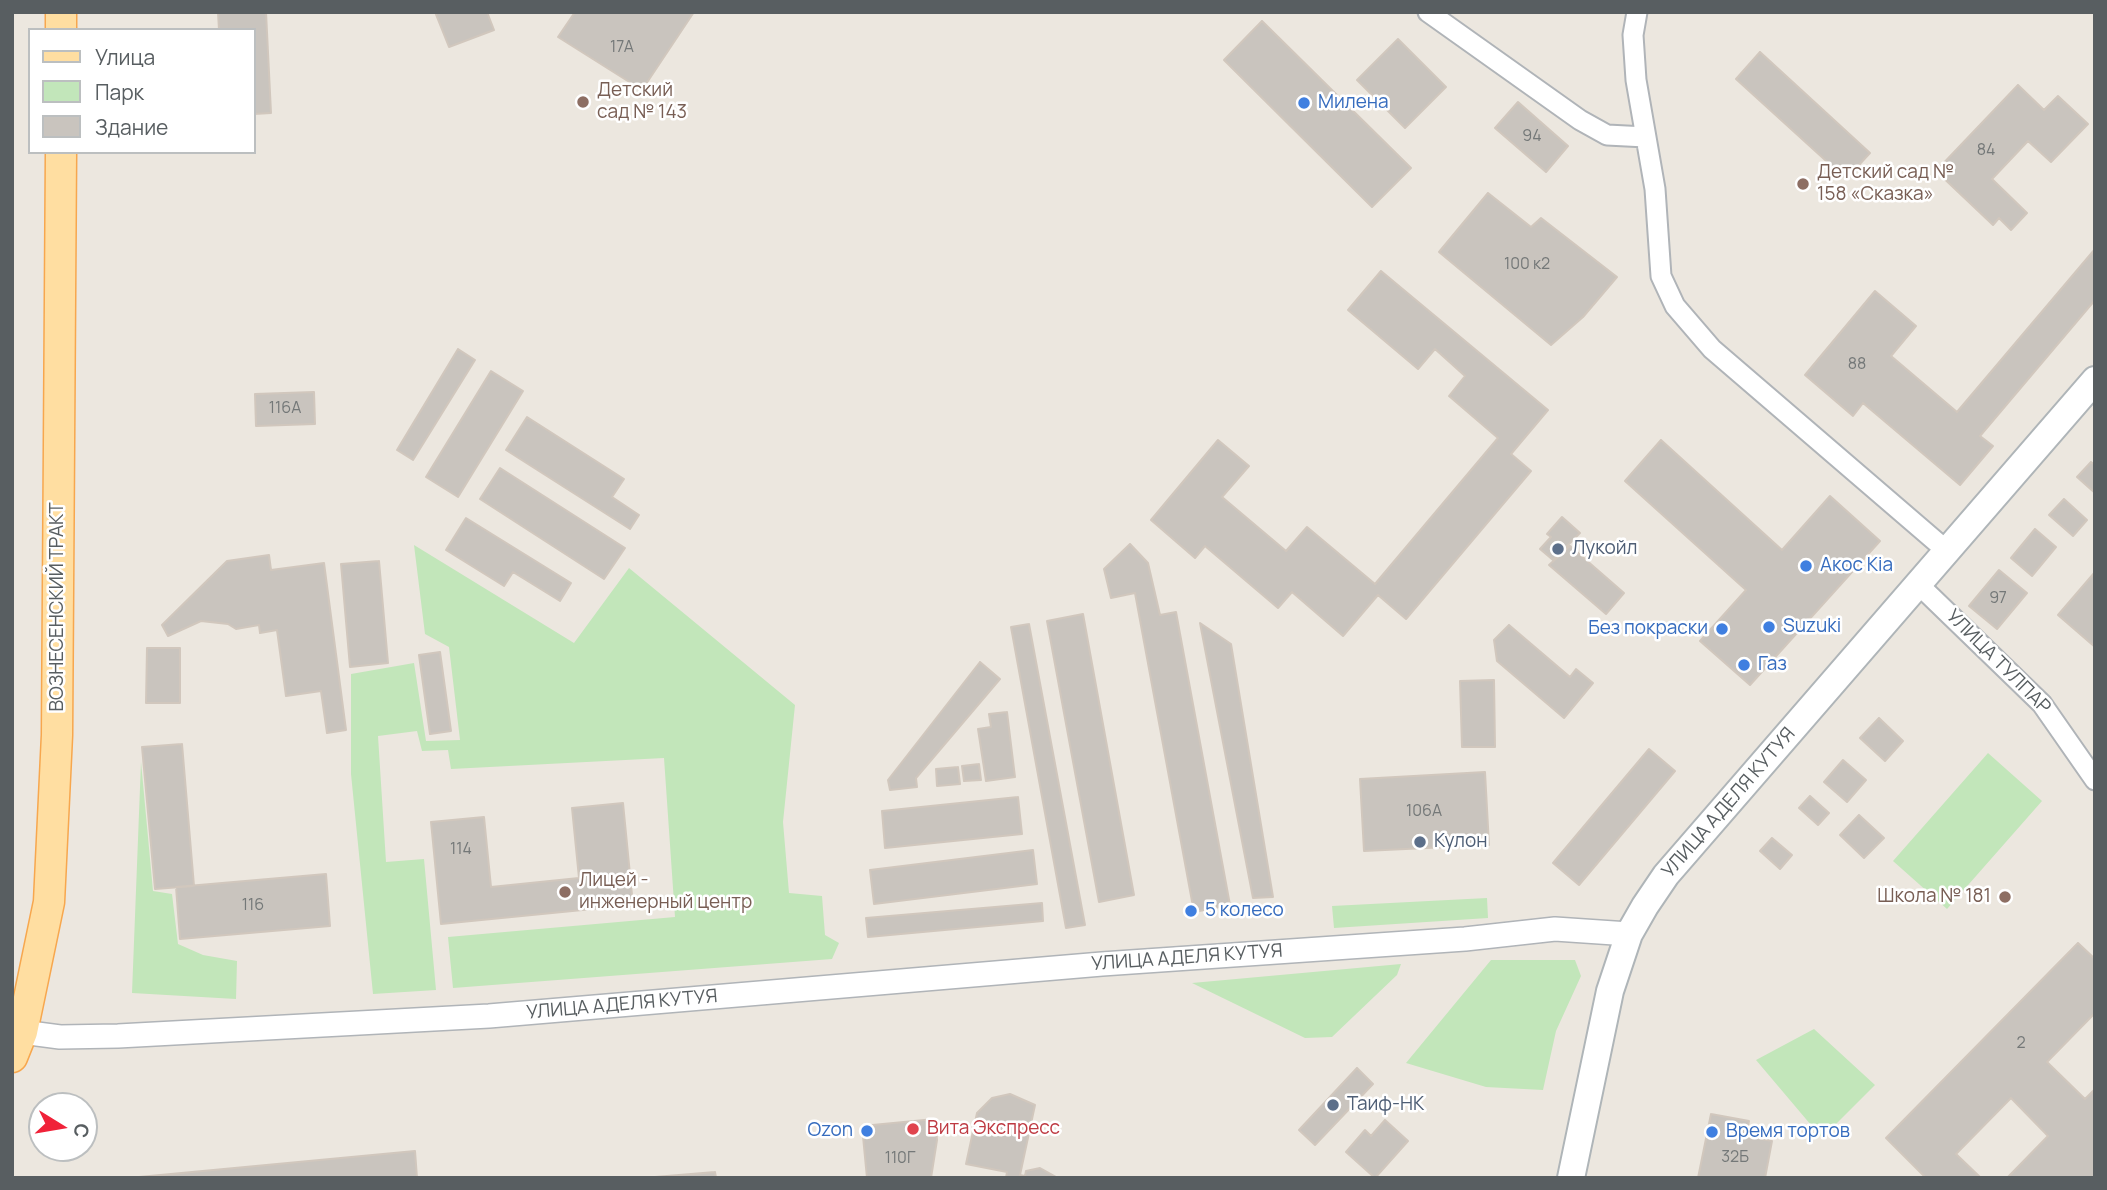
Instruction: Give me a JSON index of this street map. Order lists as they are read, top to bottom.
{
  "streets": {
    "main road": ["ВОЗНЕСЕНСКИЙ ТРАКТ", "УЛИЦА АДЕЛЯ КУТУЯ"],
    "street": ["УЛИЦА ТУЛПАР"]
  },
  "crossings": [
    ["ВОЗНЕСЕНСКИЙ ТРАКТ", "УЛИЦА АДЕЛЯ КУТУЯ"],
    ["УЛИЦА ТУЛПАР", "УЛИЦА АДЕЛЯ КУТУЯ"]
  ],
  "places": [
    "Детский сад № 143",
    "Милена",
    "Детский сад № 158 «Сказка»",
    "Лукойл",
    "Акос Kia",
    "Suzuki",
    "Без покраски",
    "Газ",
    "Кулон",
    "Лицей - инженерный центр",
    "Школа № 181",
    "5 колесо",
    "Таиф-НК",
    "Вита Экспресс",
    "Ozon",
    "Время тортов"
  ],
  "house_numbers": [
    "17А",
    "94",
    "84",
    "100 к2",
    "88",
    "116А",
    "97",
    "106А",
    "114",
    "116",
    "2",
    "32Б",
    "110Г"
  ],
  "legend": ["Улица", "Парк", "Здание"],
  "north": "right"
}
